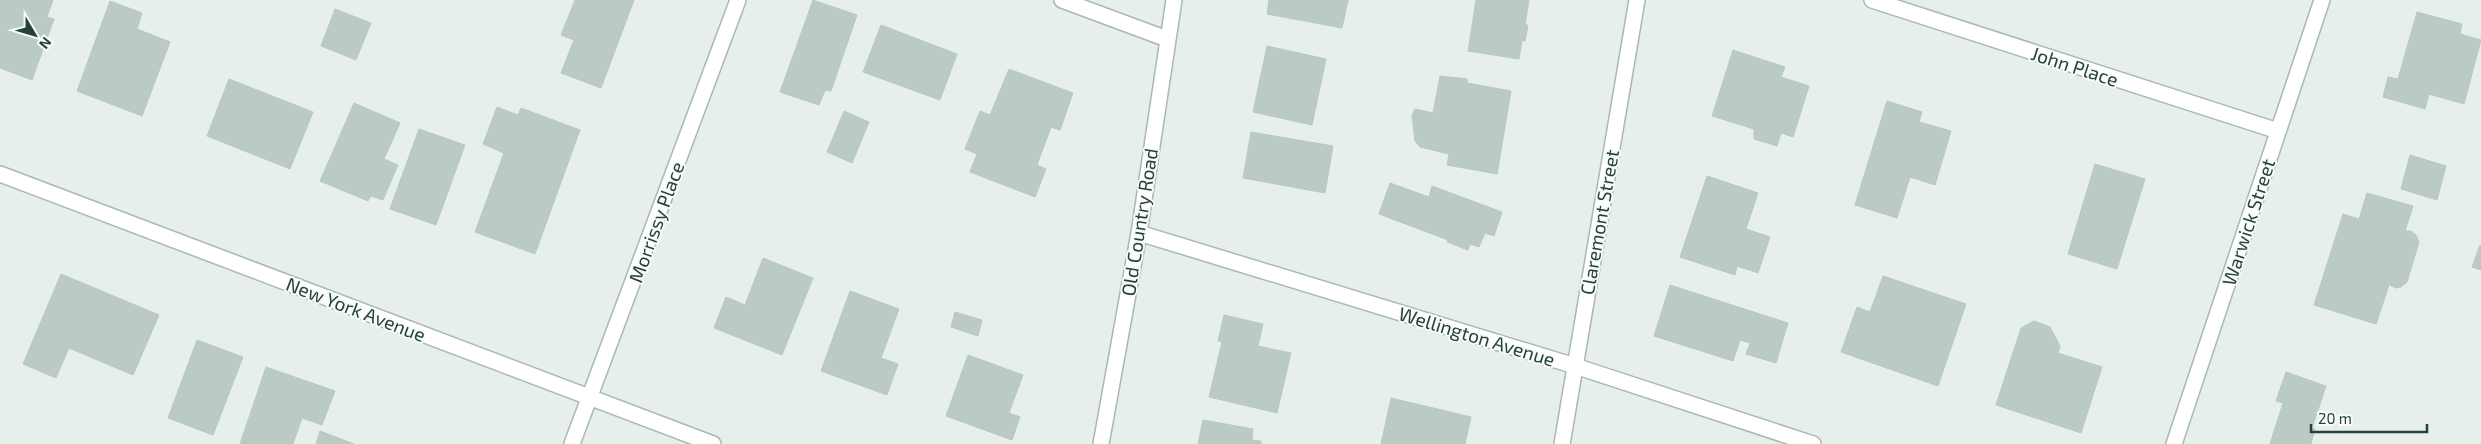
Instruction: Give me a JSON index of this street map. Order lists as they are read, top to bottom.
{
  "streets": {
    "street": [
      "John Place",
      "Morrissy Place",
      "Old Country Road",
      "Claremont Street",
      "Warwick Street",
      "New York Avenue",
      "Wellington Avenue"
    ]
  },
  "crossings": [
    ["John Place", "Warwick Street"],
    ["Morrissy Place", "New York Avenue"],
    ["Old Country Road", "Wellington Avenue"],
    ["Claremont Street", "Wellington Avenue"]
  ],
  "scale_bar": "20 m",
  "north": "bottom right"
}
